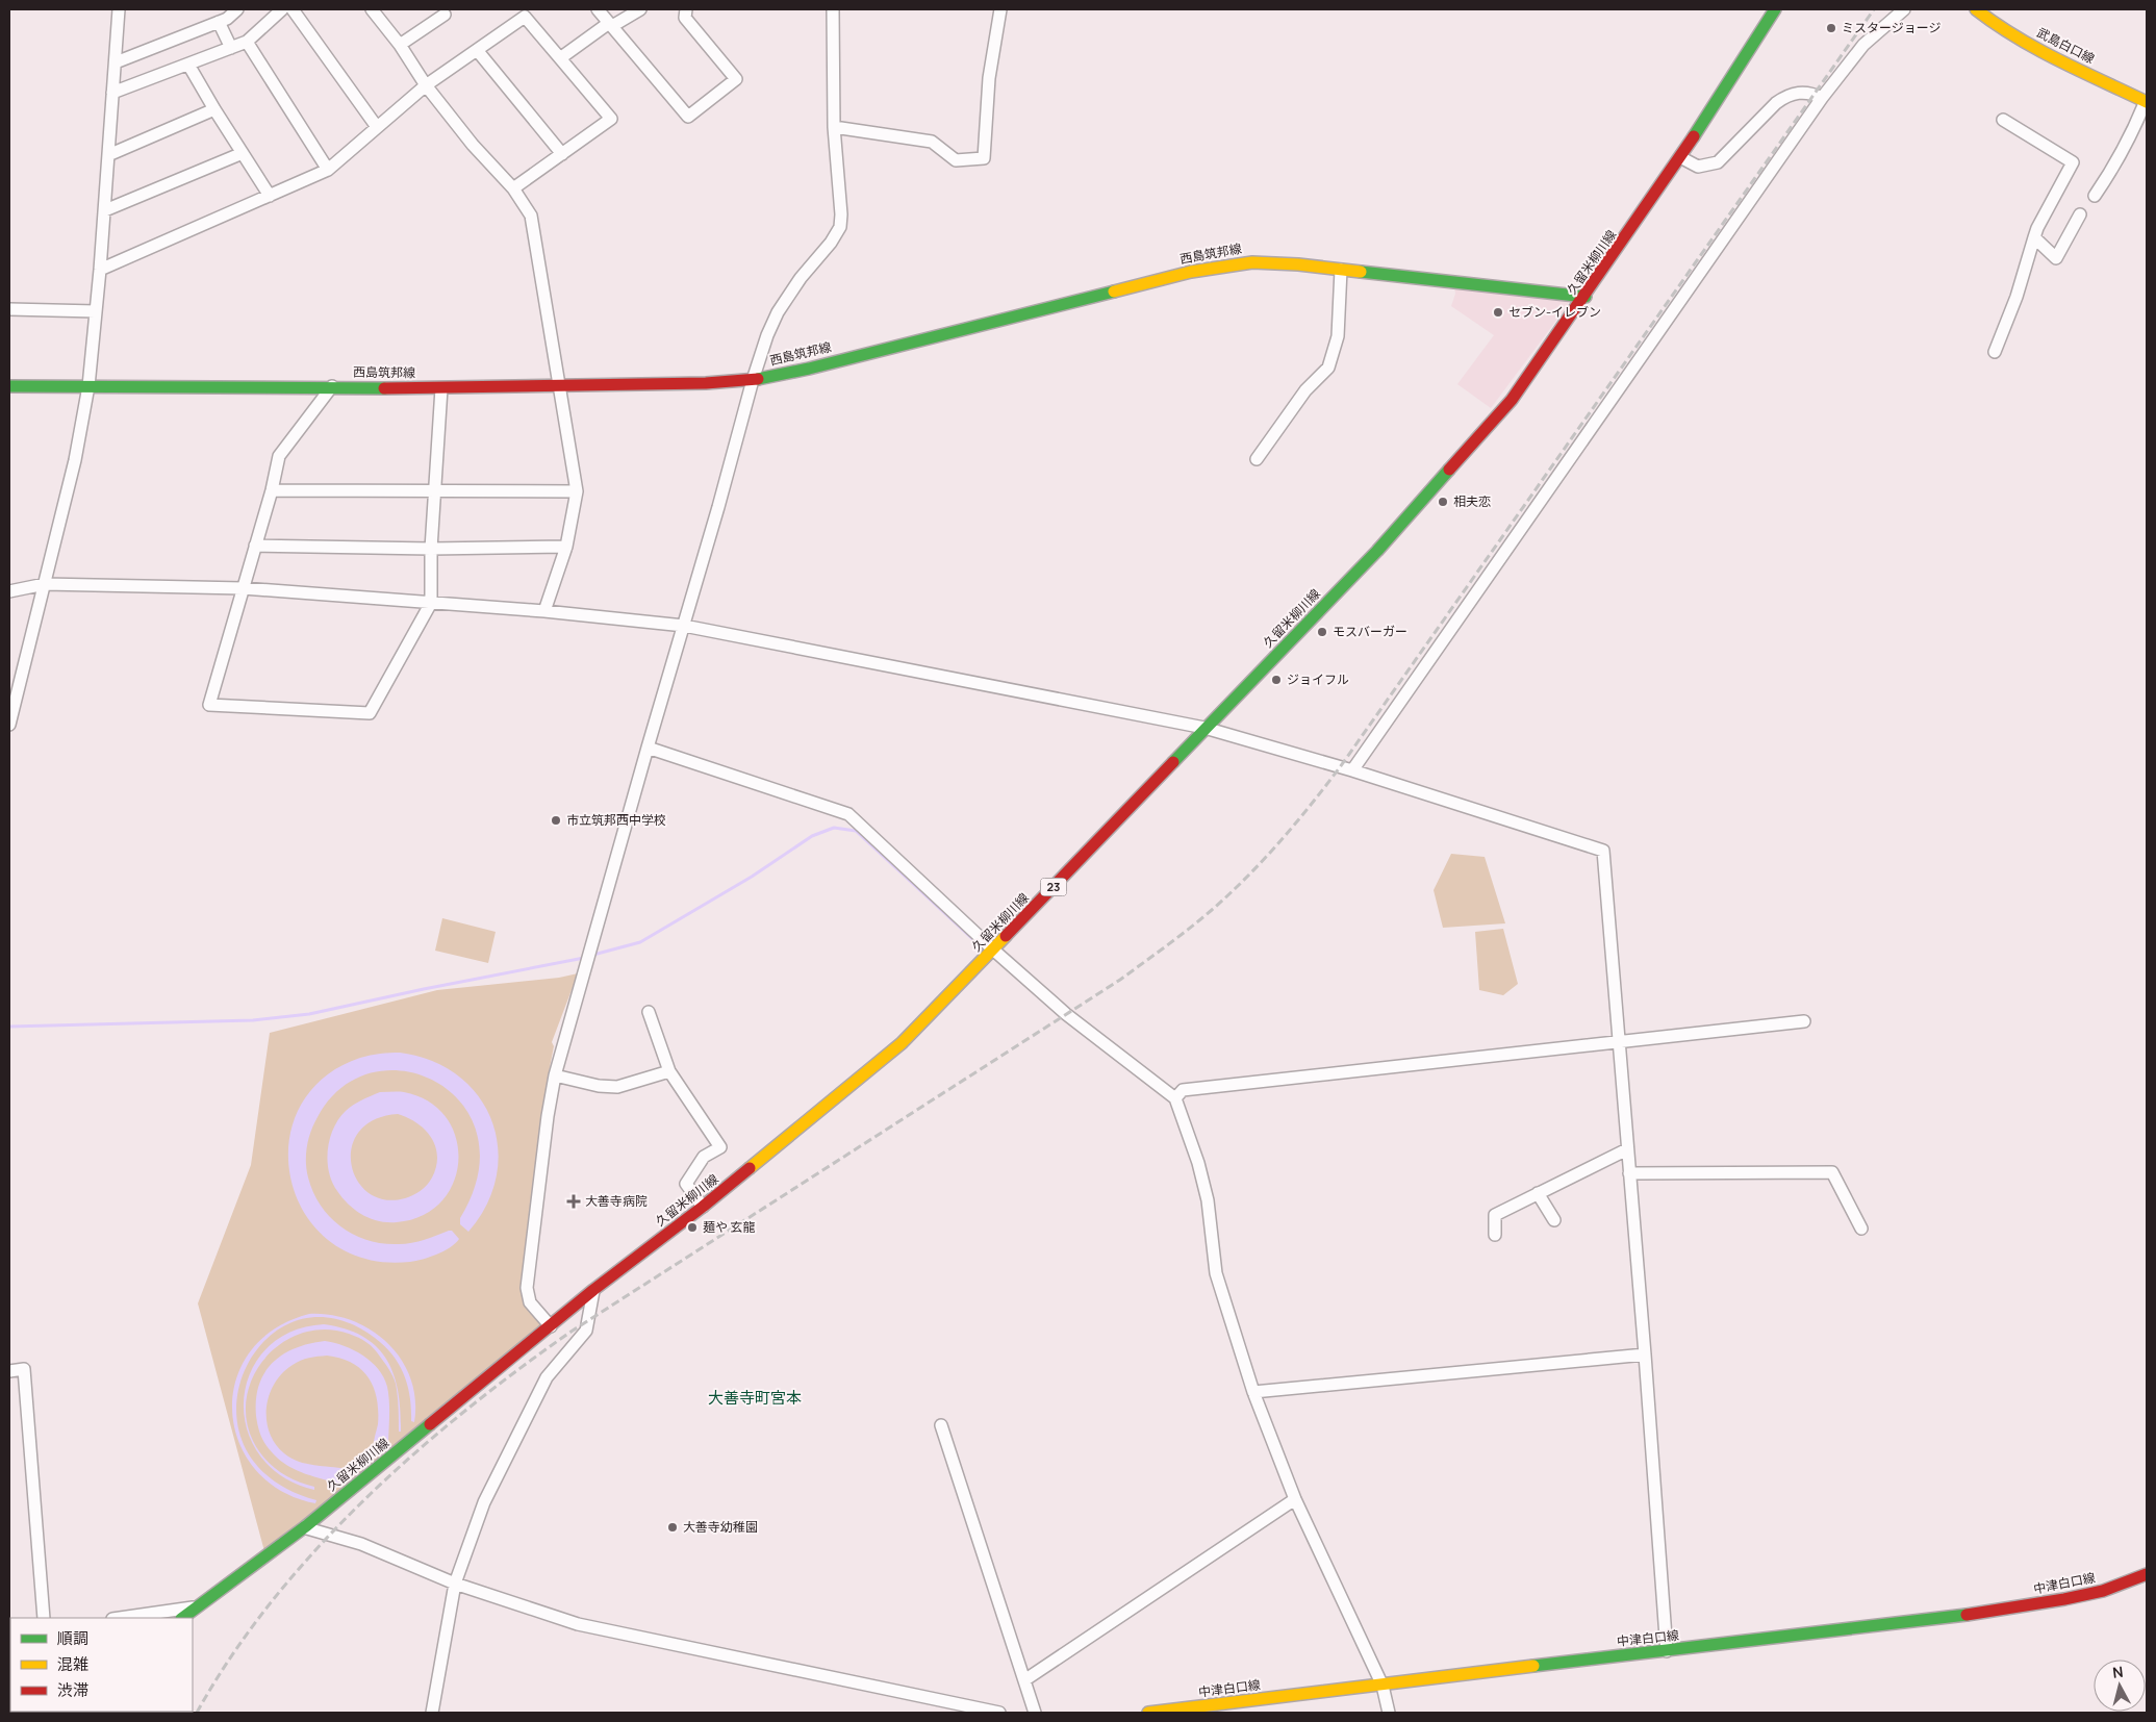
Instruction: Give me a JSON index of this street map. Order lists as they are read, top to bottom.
{
  "streets": {
    "main road": [
      "武島白口線",
      "西島筑邦線",
      "久留米柳川線",
      "23",
      "中津白口線"
    ]
  },
  "crossings": [
    ["西島筑邦線", "久留米柳川線"]
  ],
  "districts": ["大善寺町宮本"],
  "places": {
    "other": [
      "ミスタージョージ",
      "セブン-イレブン",
      "相夫恋",
      "モスバーガー",
      "ジョイフル",
      "市立筑邦西中学校",
      "麺や 玄龍",
      "大善寺幼稚園"
    ],
    "health": ["大善寺病院"]
  },
  "legend": ["順調", "混雑", "渋滞"],
  "north": "top"
}
